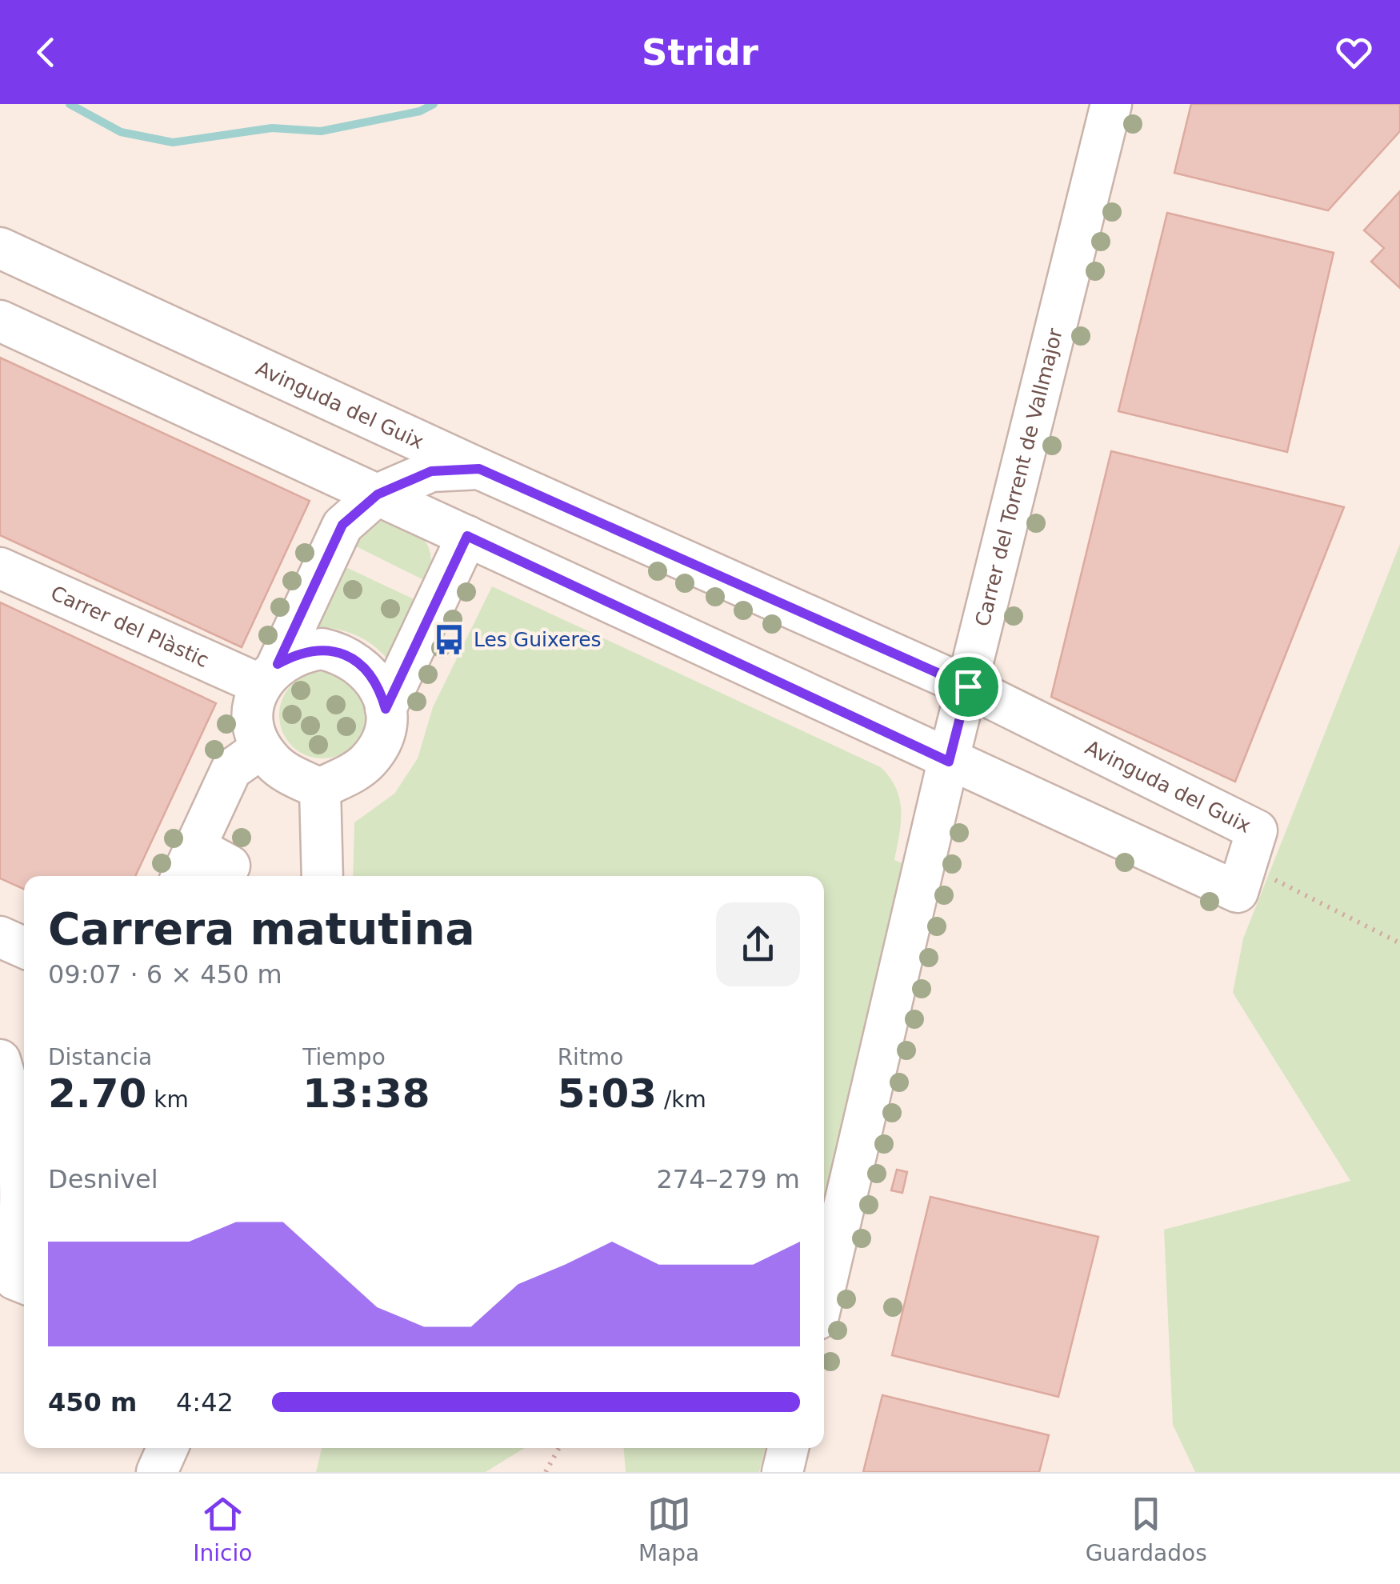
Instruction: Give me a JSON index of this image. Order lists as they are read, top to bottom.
{
  "streets": {
    "street": ["Avinguda del Guix", "Carrer del Torrent de Vallmajor", "Carrer del Plàstic"]
  },
  "crossings": [
    ["Avinguda del Guix", "Carrer del Torrent de Vallmajor"]
  ],
  "places": {
    "bus stop": ["Les Guixeres"]
  },
  "page": {
    "header": "Stridr",
    "heading": ["Carrera matutina", "09:07 · 6 × 450 m"],
    "stats": [
      ["Distancia", "2.70 km"],
      ["Tiempo", "13:38"],
      ["Ritmo", "5:03 /km"]
    ],
    "chart": ["Desnivel", "274–279 m"],
    "list": [
      {
        "name": "450 m",
        "note": "4:42"
      }
    ],
    "tabs": ["Inicio", "Mapa", "Guardados"]
  }
}
